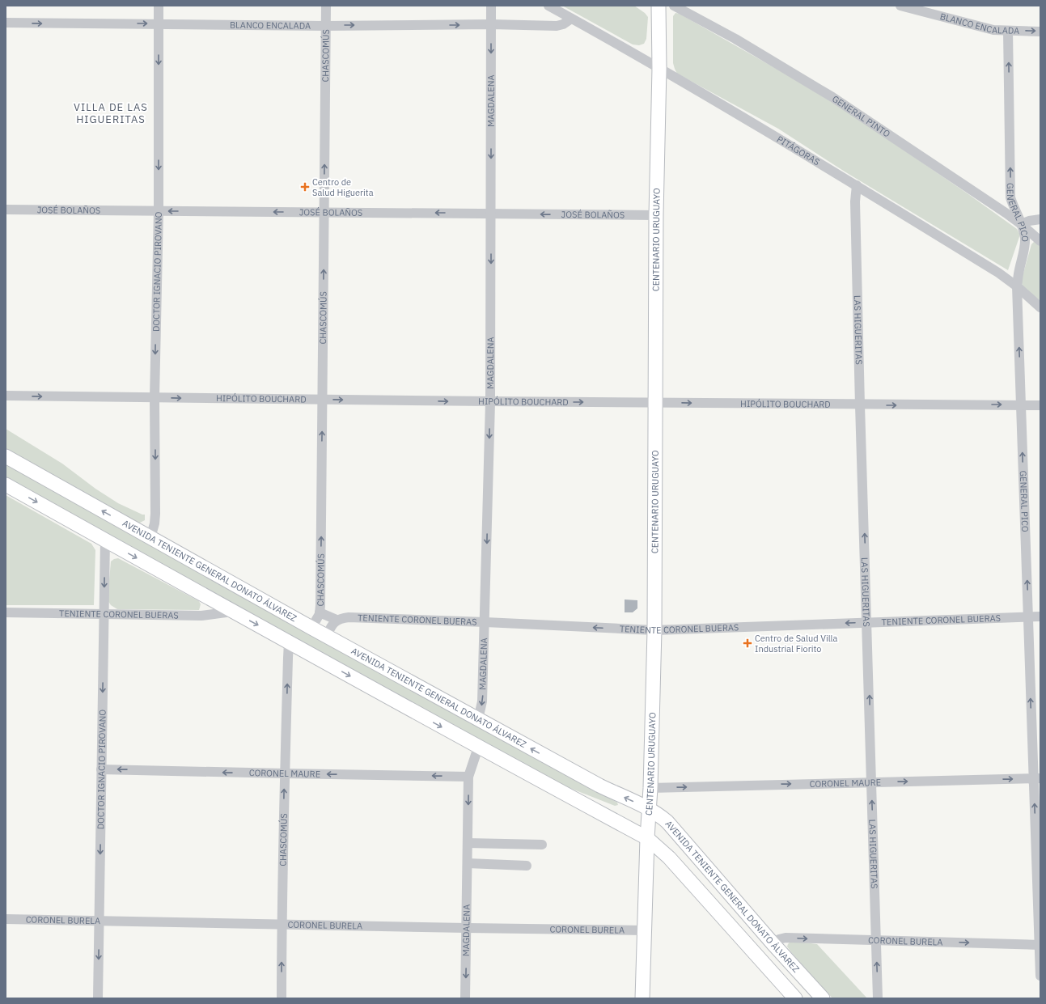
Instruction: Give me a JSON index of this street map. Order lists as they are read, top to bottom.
{
  "streets": {
    "main road": ["CENTENARIO URUGUAYO", "AVENIDA TENIENTE GENERAL DONATO ÁLVAREZ"],
    "street": [
      "BLANCO ENCALADA",
      "CHASCOMÚS",
      "MAGDALENA",
      "GENERAL PINTO",
      "PITÁGORAS",
      "JOSÉ BOLAÑOS",
      "GENERAL PICO",
      "DOCTOR IGNACIO PIROVANO",
      "LAS HIGUERITAS",
      "HIPÓLITO BOUCHARD",
      "TENIENTE CORONEL BUERAS",
      "CORONEL MAURE",
      "CORONEL BURELA"
    ]
  },
  "crossings": [
    ["BLANCO ENCALADA", "CHASCOMÚS"],
    ["BLANCO ENCALADA", "MAGDALENA"],
    ["BLANCO ENCALADA", "PITÁGORAS"],
    ["BLANCO ENCALADA", "GENERAL PICO"],
    ["BLANCO ENCALADA", "DOCTOR IGNACIO PIROVANO"],
    ["CHASCOMÚS", "JOSÉ BOLAÑOS"],
    ["CHASCOMÚS", "HIPÓLITO BOUCHARD"],
    ["CHASCOMÚS", "AVENIDA TENIENTE GENERAL DONATO ÁLVAREZ"],
    ["CHASCOMÚS", "CORONEL MAURE"],
    ["CHASCOMÚS", "CORONEL BURELA"],
    ["MAGDALENA", "JOSÉ BOLAÑOS"],
    ["MAGDALENA", "HIPÓLITO BOUCHARD"],
    ["MAGDALENA", "AVENIDA TENIENTE GENERAL DONATO ÁLVAREZ"],
    ["MAGDALENA", "TENIENTE CORONEL BUERAS"],
    ["MAGDALENA", "CORONEL MAURE"],
    ["MAGDALENA", "CORONEL BURELA"],
    ["GENERAL PINTO", "GENERAL PICO"],
    ["PITÁGORAS", "GENERAL PICO"],
    ["PITÁGORAS", "CENTENARIO URUGUAYO"],
    ["PITÁGORAS", "LAS HIGUERITAS"],
    ["JOSÉ BOLAÑOS", "CENTENARIO URUGUAYO"],
    ["JOSÉ BOLAÑOS", "DOCTOR IGNACIO PIROVANO"],
    ["GENERAL PICO", "HIPÓLITO BOUCHARD"],
    ["GENERAL PICO", "TENIENTE CORONEL BUERAS"],
    ["GENERAL PICO", "CORONEL MAURE"],
    ["GENERAL PICO", "CORONEL BURELA"],
    ["CENTENARIO URUGUAYO", "HIPÓLITO BOUCHARD"],
    ["CENTENARIO URUGUAYO", "AVENIDA TENIENTE GENERAL DONATO ÁLVAREZ"],
    ["CENTENARIO URUGUAYO", "TENIENTE CORONEL BUERAS"],
    ["CENTENARIO URUGUAYO", "CORONEL MAURE"],
    ["CENTENARIO URUGUAYO", "CORONEL BURELA"],
    ["DOCTOR IGNACIO PIROVANO", "HIPÓLITO BOUCHARD"],
    ["DOCTOR IGNACIO PIROVANO", "AVENIDA TENIENTE GENERAL DONATO ÁLVAREZ"],
    ["DOCTOR IGNACIO PIROVANO", "TENIENTE CORONEL BUERAS"],
    ["DOCTOR IGNACIO PIROVANO", "CORONEL MAURE"],
    ["DOCTOR IGNACIO PIROVANO", "CORONEL BURELA"],
    ["LAS HIGUERITAS", "HIPÓLITO BOUCHARD"],
    ["LAS HIGUERITAS", "TENIENTE CORONEL BUERAS"],
    ["LAS HIGUERITAS", "CORONEL MAURE"],
    ["LAS HIGUERITAS", "CORONEL BURELA"],
    ["AVENIDA TENIENTE GENERAL DONATO ÁLVAREZ", "CORONEL BURELA"]
  ],
  "one_way": [
    "BLANCO ENCALADA",
    "CHASCOMÚS",
    "MAGDALENA",
    "JOSÉ BOLAÑOS",
    "GENERAL PICO",
    "DOCTOR IGNACIO PIROVANO",
    "LAS HIGUERITAS",
    "HIPÓLITO BOUCHARD",
    "TENIENTE CORONEL BUERAS"
  ],
  "districts": ["VILLA DE LAS HIGUERITAS"],
  "places": {
    "health": ["Centro de Salud Higuerita", "Centro de Salud Villa Industrial Fiorito"]
  }
}
